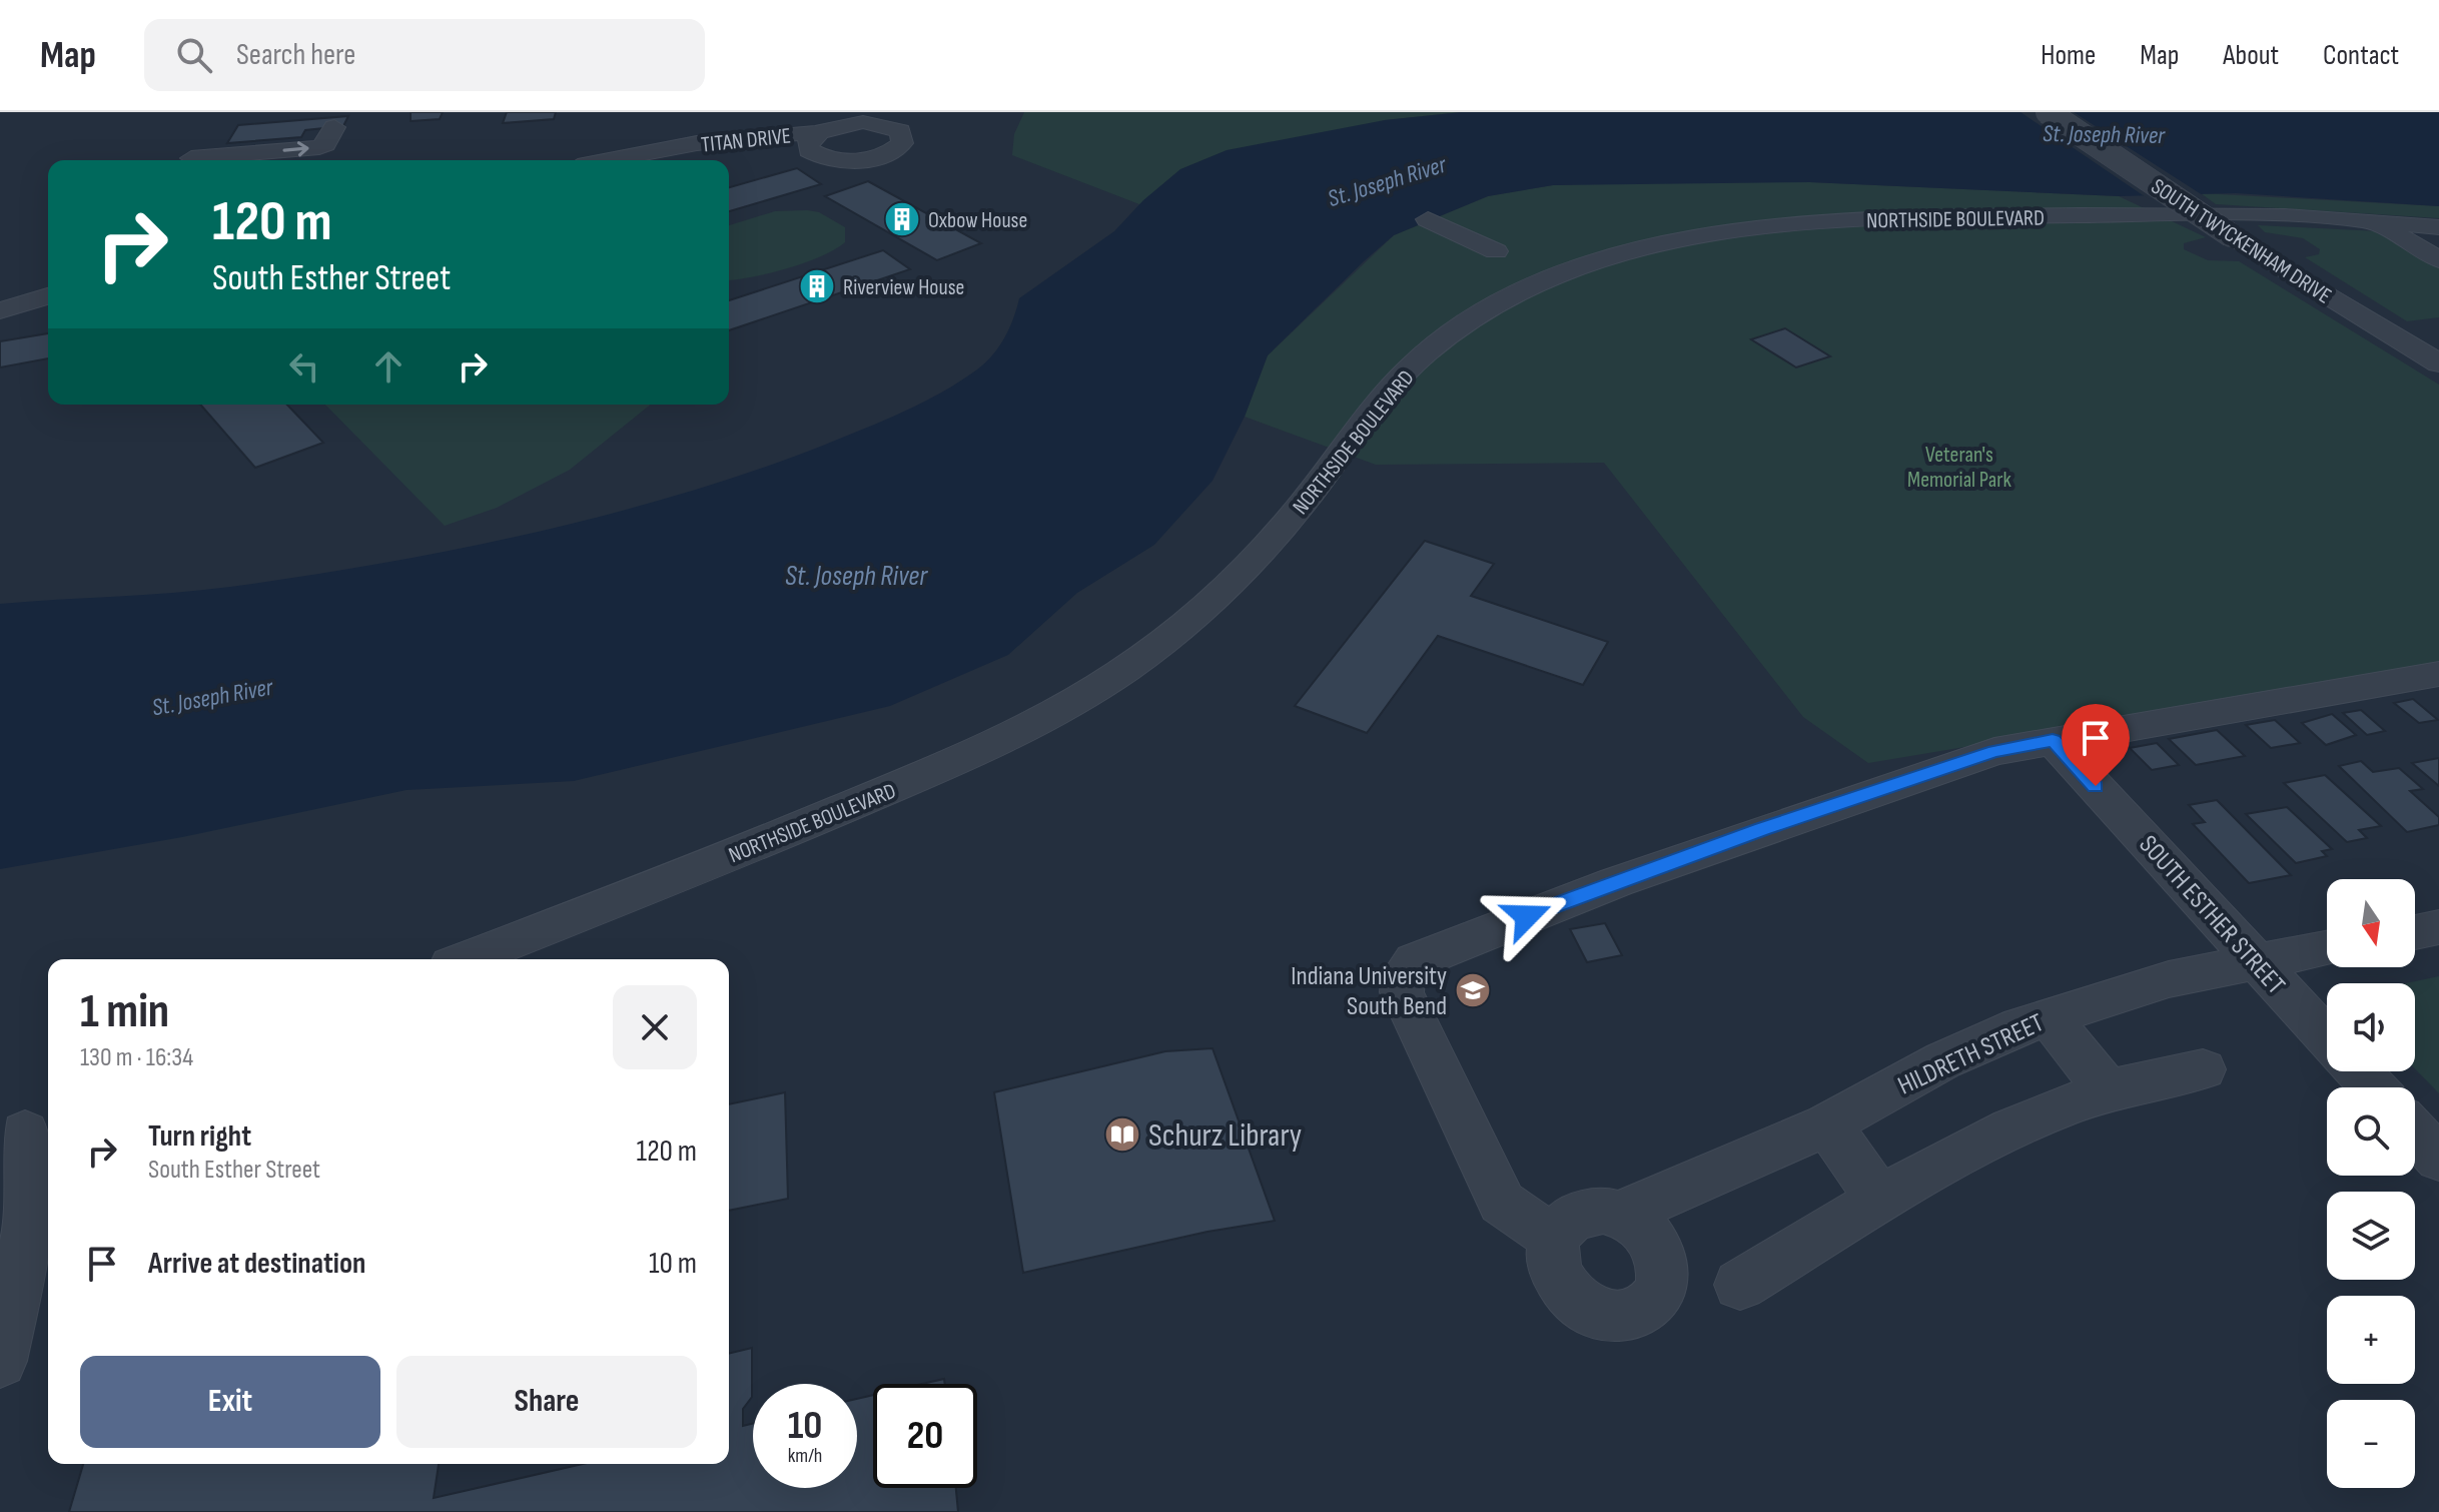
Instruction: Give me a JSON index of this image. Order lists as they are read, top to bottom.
{
  "streets": {
    "street": [
      "TITAN DRIVE",
      "NORTHSIDE BOULEVARD",
      "SOUTH TWYCKENHAM DRIVE",
      "SOUTH ESTHER STREET",
      "HILDRETH STREET"
    ]
  },
  "crossings": [
    ["SOUTH ESTHER STREET", "HILDRETH STREET"]
  ],
  "water": ["St. Joseph River"],
  "parks": ["Veteran's Memorial Park"],
  "places": {
    "building": ["Oxbow House", "Riverview House"],
    "school or university": ["Indiana University South Bend"],
    "library": ["Schurz Library"]
  },
  "north": "bottom",
  "page": {
    "header": "Map",
    "search": "Search here",
    "nav": [
      "Home",
      "Map",
      "About",
      "Contact"
    ],
    "turn": ["120 m", "South Esther Street"],
    "map_buttons": ["+", "−"],
    "heading": ["1 min", "130 m · 16:34"],
    "list": [
      {
        "name": "Turn right",
        "note": "South Esther Street",
        "value": "120 m"
      },
      {
        "name": "Arrive at destination",
        "value": "10 m"
      }
    ],
    "buttons": ["Exit", "Share"],
    "speed": "10 km/h",
    "limit": "20"
  }
}
